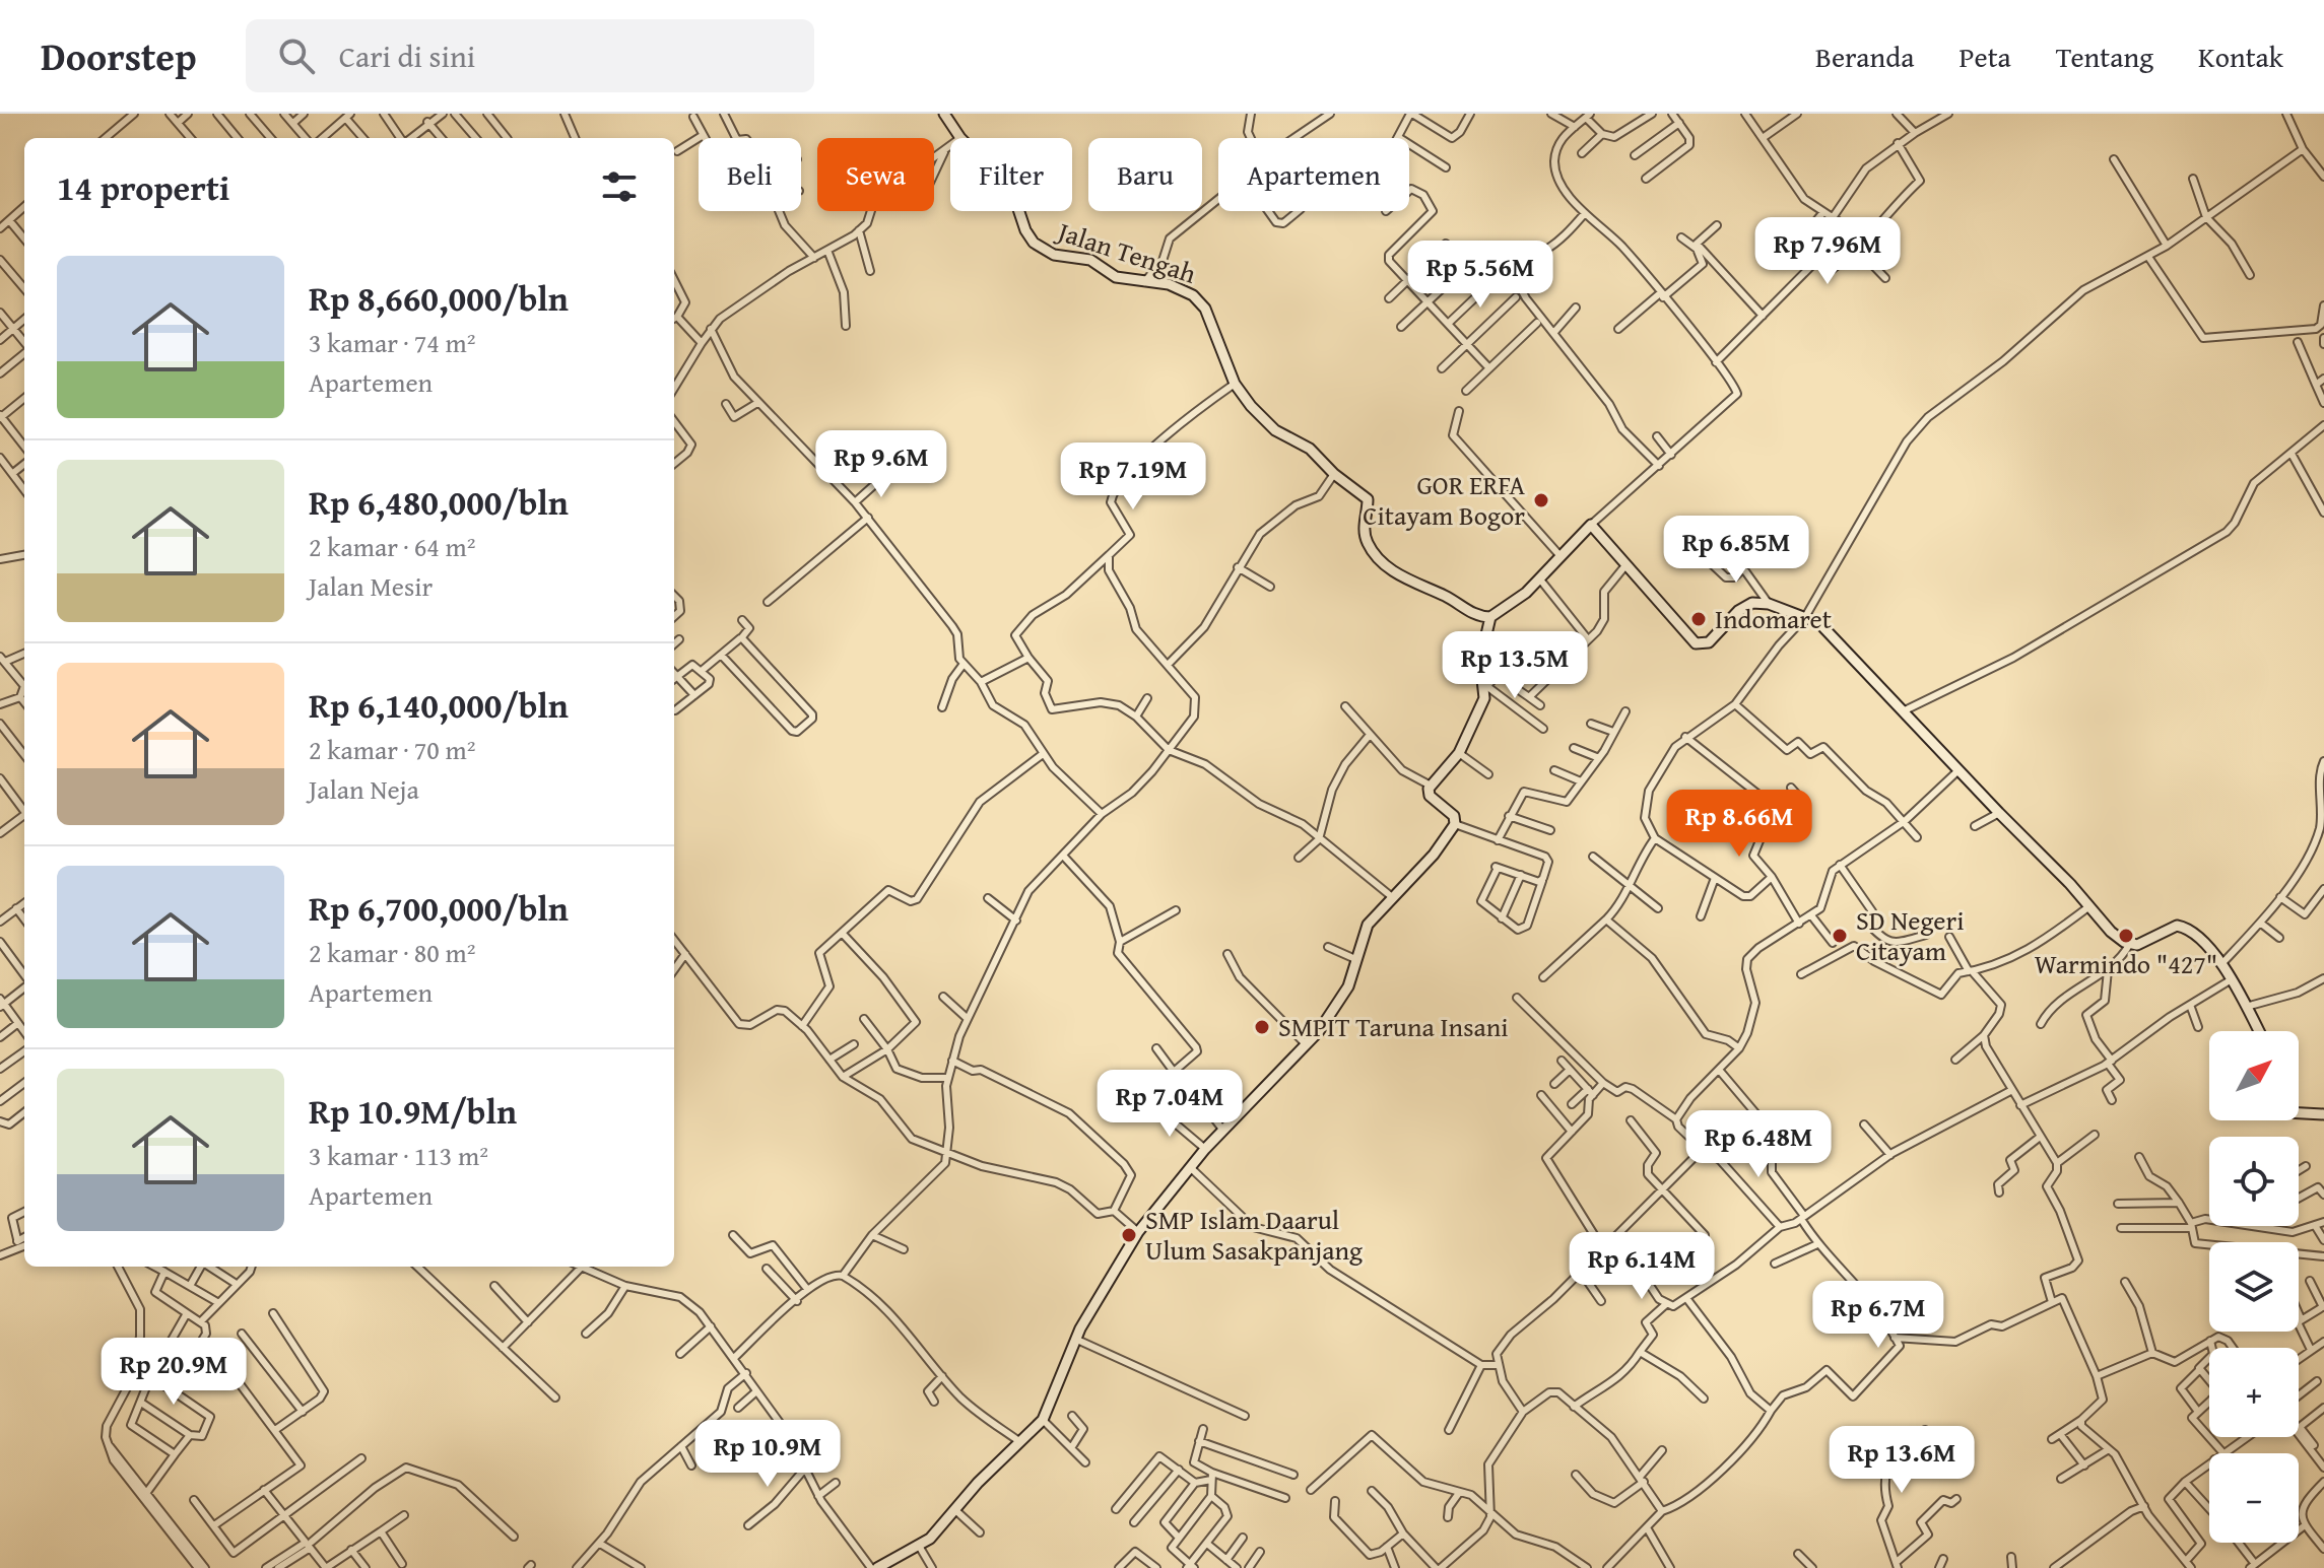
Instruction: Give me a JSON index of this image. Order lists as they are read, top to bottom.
{
  "streets": {
    "main road": ["Jalan Tengah"]
  },
  "places": [
    "GOR ERFA Citayam Bogor",
    "Indomaret",
    "SD Negeri Citayam",
    "Warmindo \"427\"",
    "SMPIT Taruna Insani",
    "SMP Islam Daarul Ulum Sasakpanjang"
  ],
  "north": "top right",
  "page": {
    "header": "Doorstep",
    "search": "Cari di sini",
    "nav": [
      "Beranda",
      "Peta",
      "Tentang",
      "Kontak"
    ],
    "chip": [
      "Beli",
      "Sewa",
      "Filter",
      "Baru",
      "Apartemen"
    ],
    "heading": "14 properti",
    "price": [
      "Rp 7.96M",
      "Rp 5.56M",
      "Rp 9.6M",
      "Rp 7.19M",
      "Rp 6.85M",
      "Rp 13.5M",
      "Rp 8.66M",
      "Rp 7.04M",
      "Rp 6.48M",
      "Rp 6.14M",
      "Rp 6.7M",
      "Rp 20.9M",
      "Rp 10.9M",
      "Rp 13.6M"
    ],
    "list": [
      {
        "name": "Rp 8,660,000/bln",
        "note": "3 kamar · 74 m² · Apartemen"
      },
      {
        "name": "Rp 6,480,000/bln",
        "note": "2 kamar · 64 m² · Jalan Mesir"
      },
      {
        "name": "Rp 6,140,000/bln",
        "note": "2 kamar · 70 m² · Jalan Neja"
      },
      {
        "name": "Rp 6,700,000/bln",
        "note": "2 kamar · 80 m² · Apartemen"
      },
      {
        "name": "Rp 10.9M/bln",
        "note": "3 kamar · 113 m² · Apartemen"
      }
    ],
    "map_buttons": ["+", "−"]
  }
}
